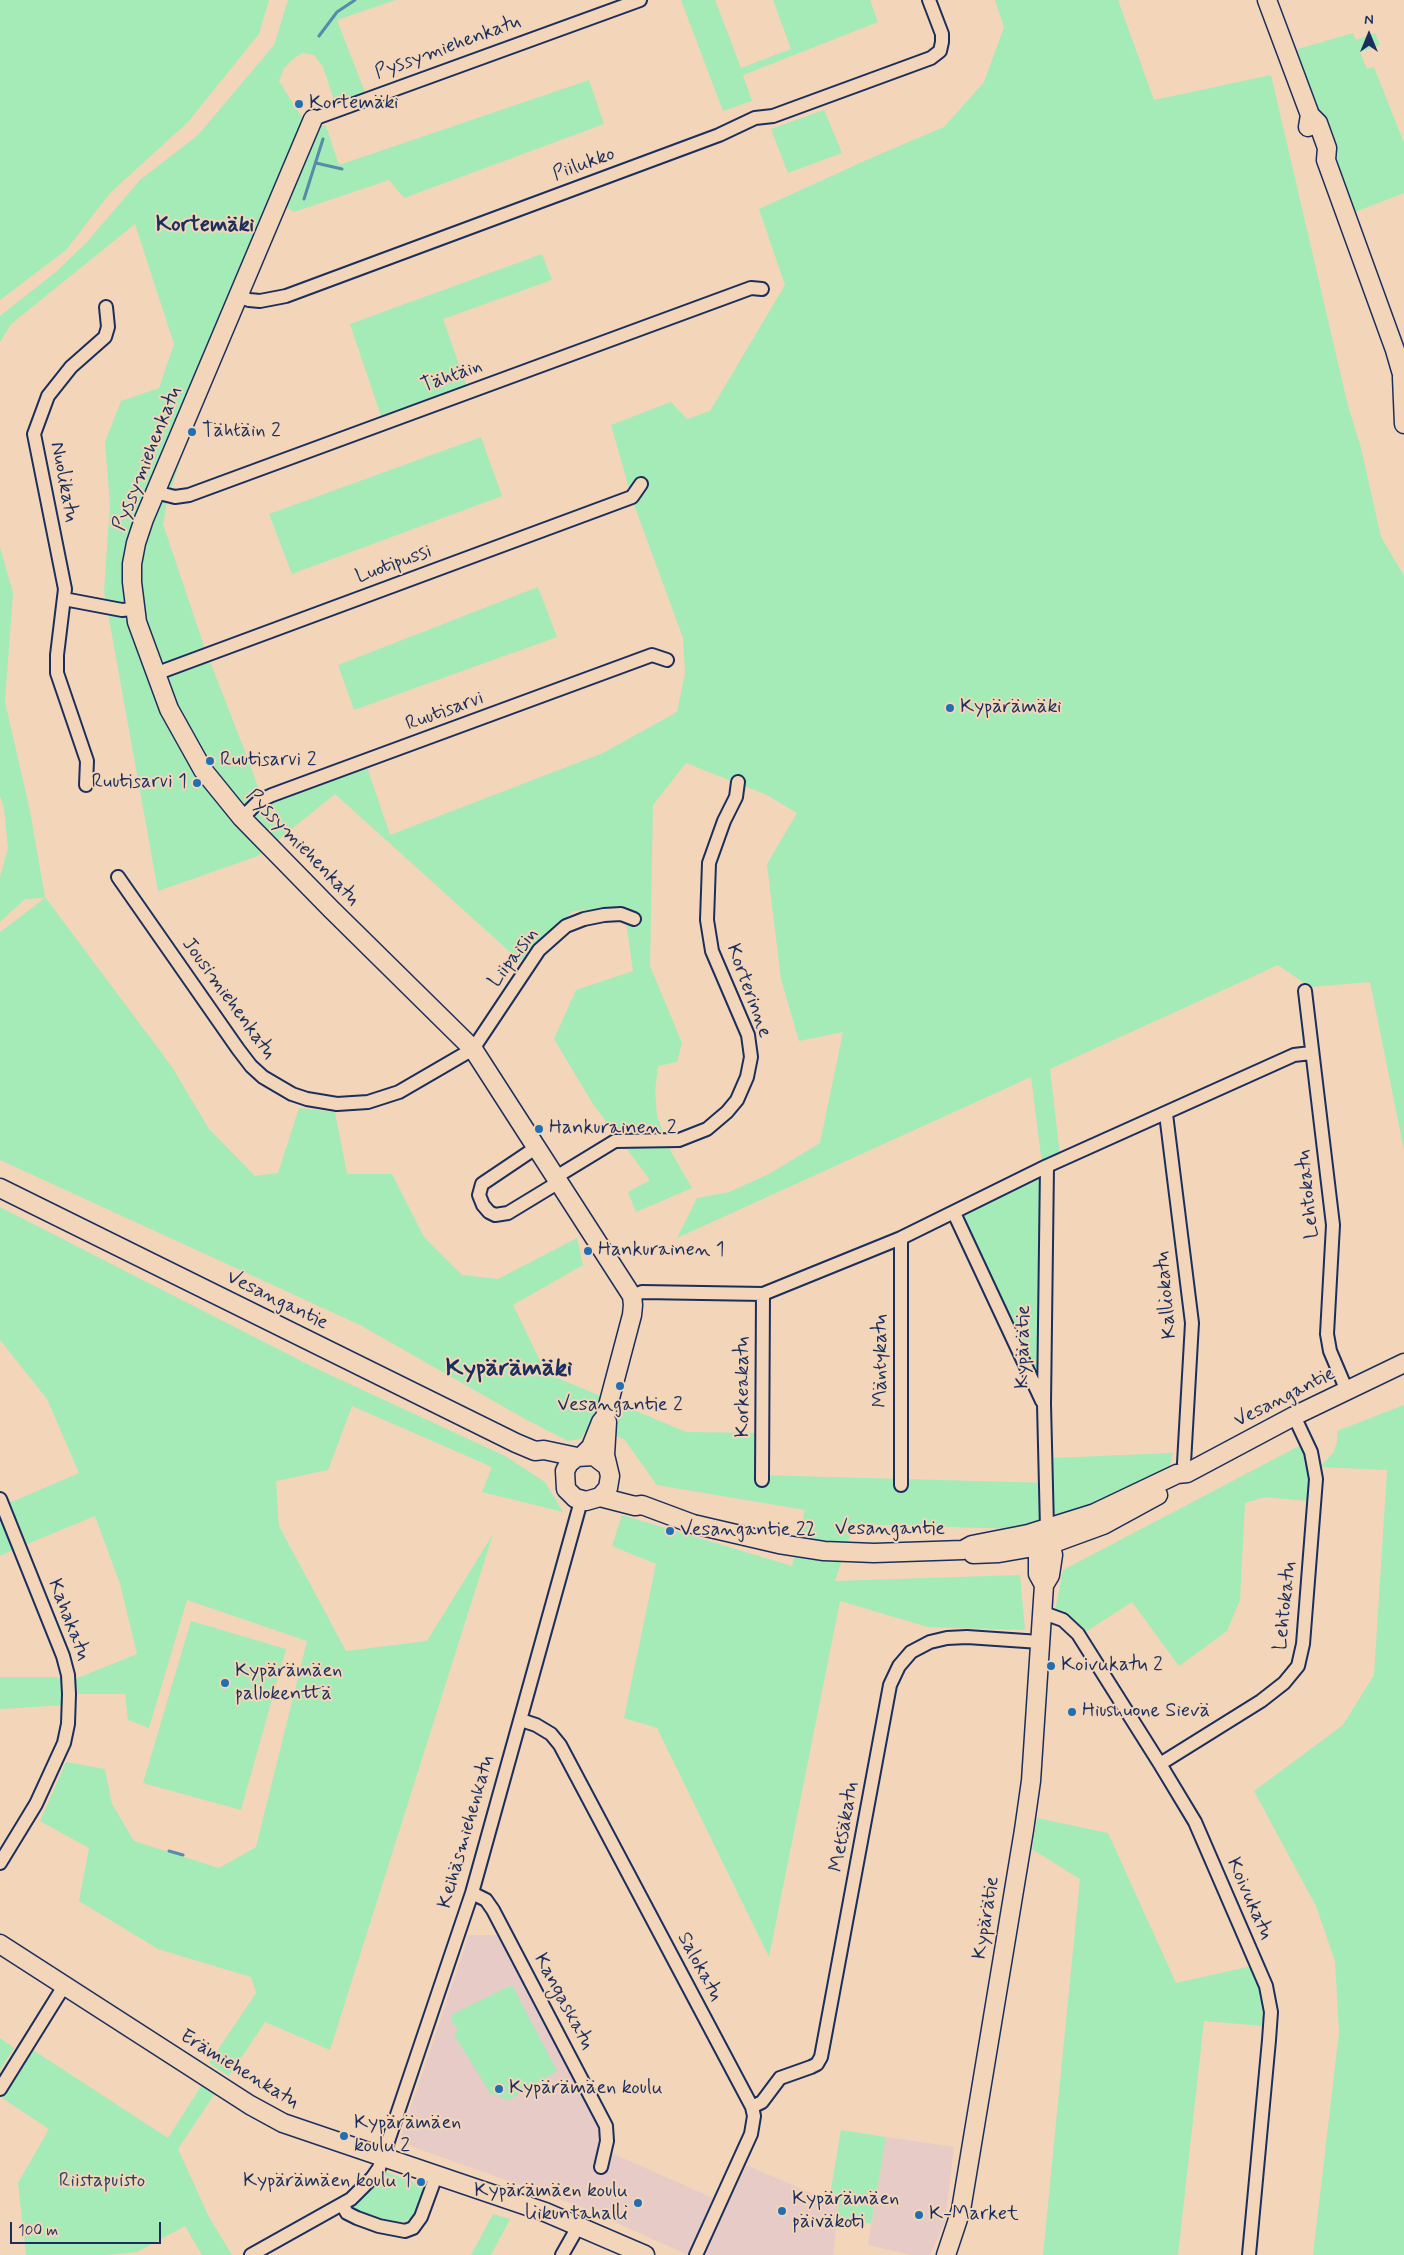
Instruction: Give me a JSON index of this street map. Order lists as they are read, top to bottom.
{
  "streets": {
    "street": [
      "Pyssymiehenkatu",
      "Piilukko",
      "Tähtäin",
      "Nuolikatu",
      "Luotipussi",
      "Ruutisarvi",
      "Liipaisin",
      "Korterinne",
      "Jousimiehenkatu",
      "Lehtokatu",
      "Kalliokatu",
      "Vesangantie",
      "Kypärätie",
      "Mäntykatu",
      "Korkeakatu",
      "Kahakatu",
      "Metsäkatu",
      "Keihäsmiehenkatu",
      "Koivukatu",
      "Salokatu",
      "Kangaskatu",
      "Erämiehenkatu"
    ]
  },
  "crossings": [
    ["Pyssymiehenkatu", "Piilukko"],
    ["Pyssymiehenkatu", "Tähtäin"],
    ["Pyssymiehenkatu", "Luotipussi"],
    ["Pyssymiehenkatu", "Ruutisarvi"],
    ["Pyssymiehenkatu", "Liipaisin"],
    ["Pyssymiehenkatu", "Korterinne"],
    ["Pyssymiehenkatu", "Jousimiehenkatu"],
    ["Liipaisin", "Jousimiehenkatu"],
    ["Lehtokatu", "Vesangantie"],
    ["Lehtokatu", "Koivukatu"],
    ["Kalliokatu", "Vesangantie"],
    ["Vesangantie", "Kypärätie"],
    ["Vesangantie", "Keihäsmiehenkatu"],
    ["Kypärätie", "Metsäkatu"],
    ["Kypärätie", "Koivukatu"],
    ["Metsäkatu", "Salokatu"],
    ["Keihäsmiehenkatu", "Salokatu"],
    ["Keihäsmiehenkatu", "Kangaskatu"],
    ["Keihäsmiehenkatu", "Erämiehenkatu"]
  ],
  "districts": ["Kortemäki", "Kypärämäki"],
  "parks": ["Riistapuisto"],
  "places": [
    "Kortemäki",
    "Tähtäin 2",
    "Kypärämäki",
    "Ruutisarvi 2",
    "Ruutisarvi 1",
    "Hankurainen 2",
    "Hankurainen 1",
    "Vesangantie 2",
    "Vesangantie 22",
    "Koivukatu 2",
    "Kypärämäen pallokenttä",
    "Hiushuone Sievä",
    "Kypärämäen koulu",
    "Kypärämäen koulu 2",
    "Kypärämäen koulu 1",
    "Kypärämäen koulu liikuntahalli",
    "Kypärämäen päiväkoti",
    "K-Market"
  ],
  "scale_bar": "100 m",
  "north": "top"
}
